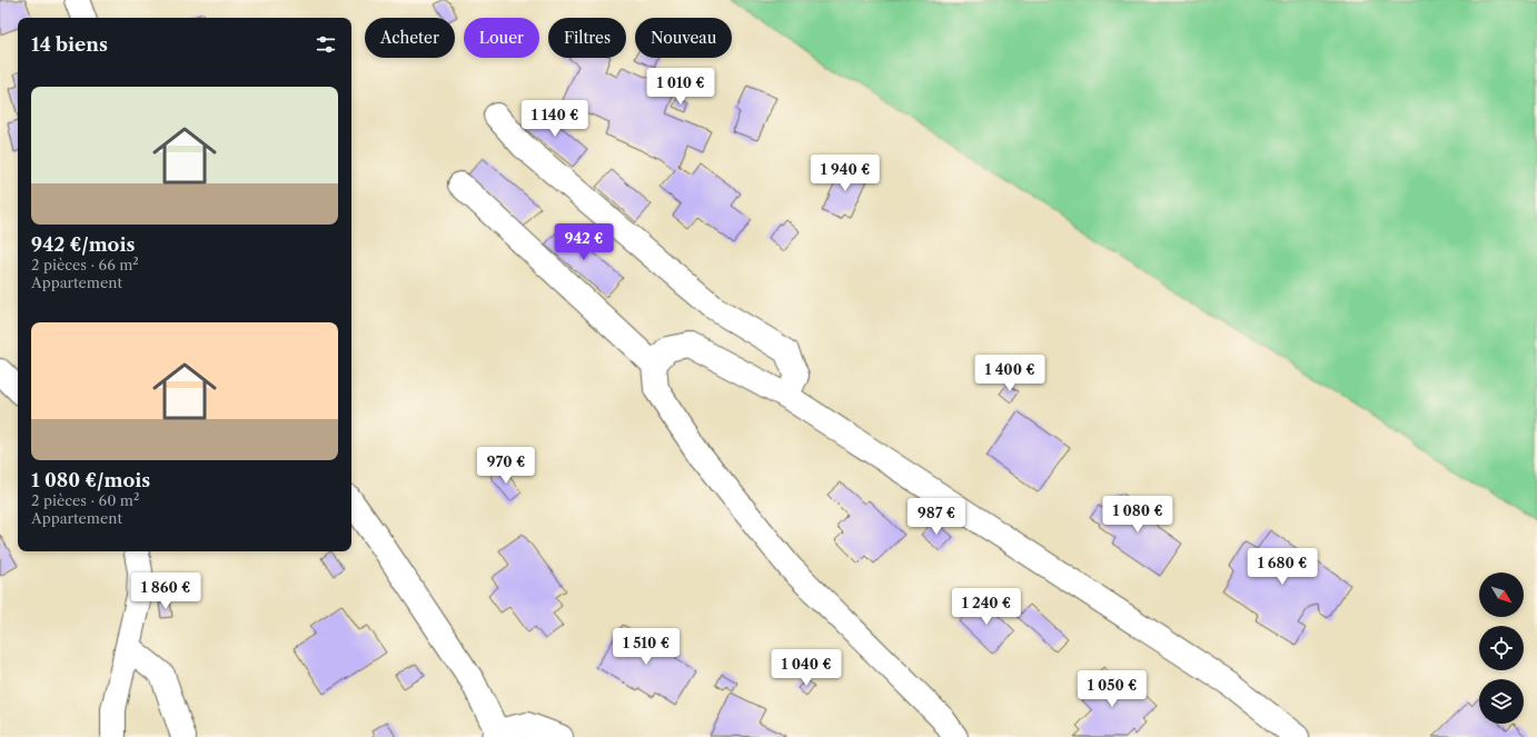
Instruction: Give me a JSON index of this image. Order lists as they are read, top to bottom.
{
  "north": "bottom right",
  "page": {
    "chip": [
      "Acheter",
      "Louer",
      "Filtres",
      "Nouveau"
    ],
    "heading": "14 biens",
    "price": [
      "1 010 €",
      "1 140 €",
      "1 940 €",
      "942 €",
      "1 400 €",
      "970 €",
      "1 080 €",
      "987 €",
      "1 680 €",
      "1 860 €",
      "1 240 €",
      "1 510 €",
      "1 040 €",
      "1 050 €"
    ],
    "list": [
      {
        "name": "942 €/mois",
        "note": "2 pièces · 66 m² · Appartement"
      },
      {
        "name": "1 080 €/mois",
        "note": "2 pièces · 60 m² · Appartement"
      }
    ]
  }
}
